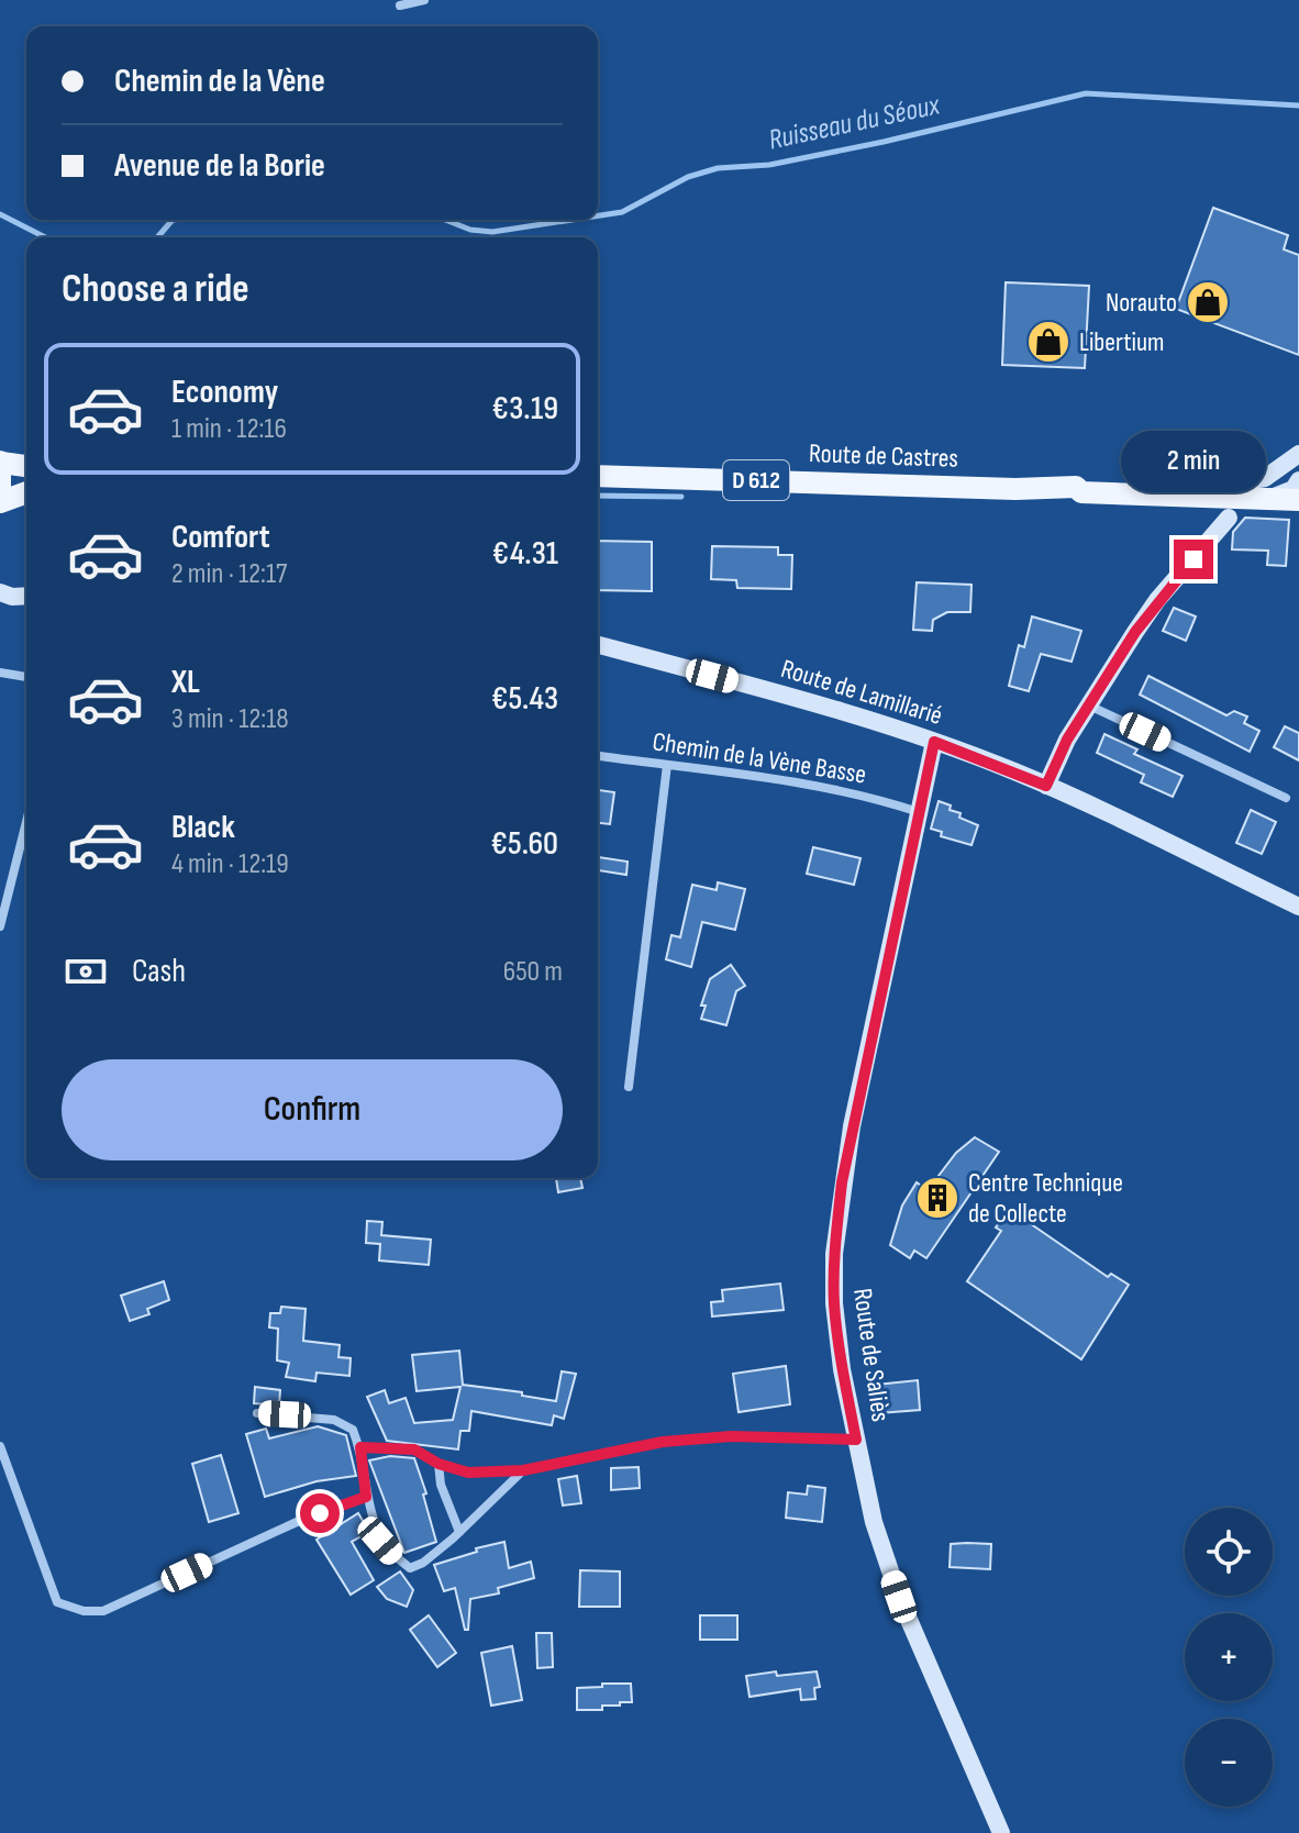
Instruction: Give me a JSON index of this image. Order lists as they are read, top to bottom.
{
  "streets": {
    "main road": ["Route de Castres", "D 612"],
    "street": ["Route de Lamillarié", "Chemin de la Vène Basse", "Route de Saliès"]
  },
  "crossings": [
    ["Route de Lamillarié", "Route de Saliès"],
    ["Chemin de la Vène Basse", "Route de Saliès"]
  ],
  "water": ["Ruisseau du Séoux"],
  "places": {
    "shop": ["Norauto", "Libertium"],
    "building": ["Centre Technique de Collecte"]
  },
  "page": {
    "banner": ["Chemin de la Vène", "Avenue de la Borie"],
    "heading": "Choose a ride",
    "list": [
      {
        "name": "Economy",
        "note": "1 min · 12:16",
        "value": "€3.19"
      },
      {
        "name": "Comfort",
        "note": "2 min · 12:17",
        "value": "€4.31"
      },
      {
        "name": "XL",
        "note": "3 min · 12:18",
        "value": "€5.43"
      },
      {
        "name": "Black",
        "note": "4 min · 12:19",
        "value": "€5.60"
      }
    ],
    "bubble": "2 min",
    "pay": ["Cash", "650 m"],
    "buttons": "Confirm",
    "map_buttons": ["+", "−"]
  }
}
